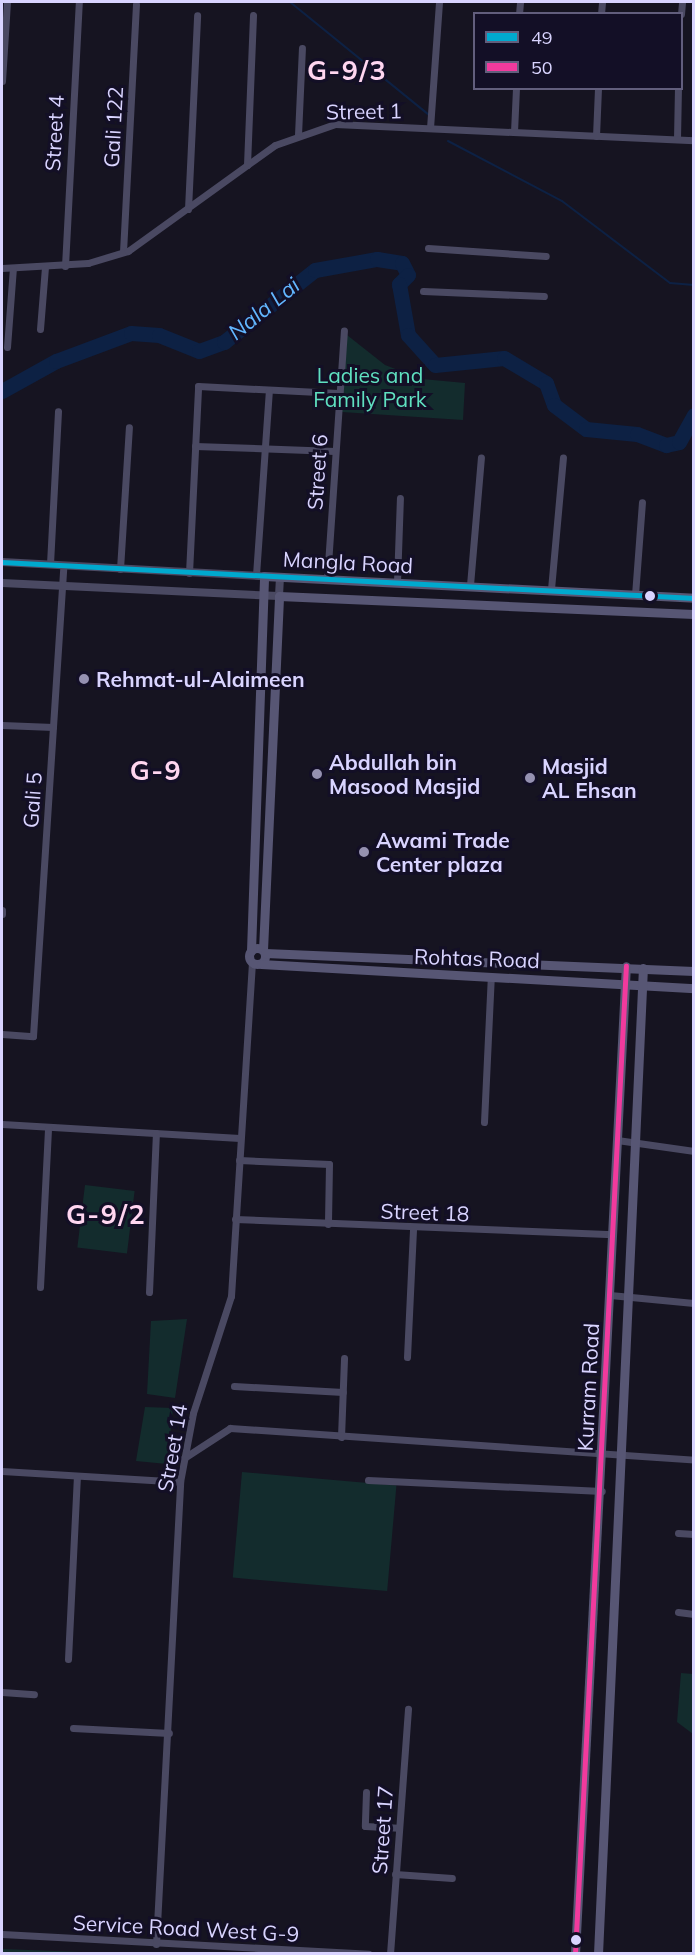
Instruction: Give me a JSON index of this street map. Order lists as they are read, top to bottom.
{
  "streets": {
    "main road": ["Mangla Road", "Rohtas Road", "Kurram Road"],
    "street": [
      "Street 1",
      "Gali 122",
      "Street 4",
      "Street 6",
      "Gali 5",
      "Street 18",
      "Street 14",
      "Street 17",
      "Service Road West G-9"
    ]
  },
  "crossings": [
    ["Street 1", "Gali 122"],
    ["Street 1", "Street 4"],
    ["Street 6", "Mangla Road"],
    ["Mangla Road", "Gali 5"],
    ["Rohtas Road", "Kurram Road"],
    ["Rohtas Road", "Street 14"],
    ["Street 18", "Kurram Road"],
    ["Street 18", "Street 14"],
    ["Street 14", "Service Road West G-9"]
  ],
  "districts": ["G-9/3", "G-9", "G-9/2"],
  "water": ["Nala Lai"],
  "parks": ["Ladies and Family Park"],
  "places": [
    "Rehmat-ul-Alaimeen",
    "Abdullah bin Masood Masjid",
    "Masjid AL Ehsan",
    "Awami Trade Center plaza"
  ],
  "lines": ["transit line 49", "transit line 50"],
  "legend": ["49", "50"]
}
